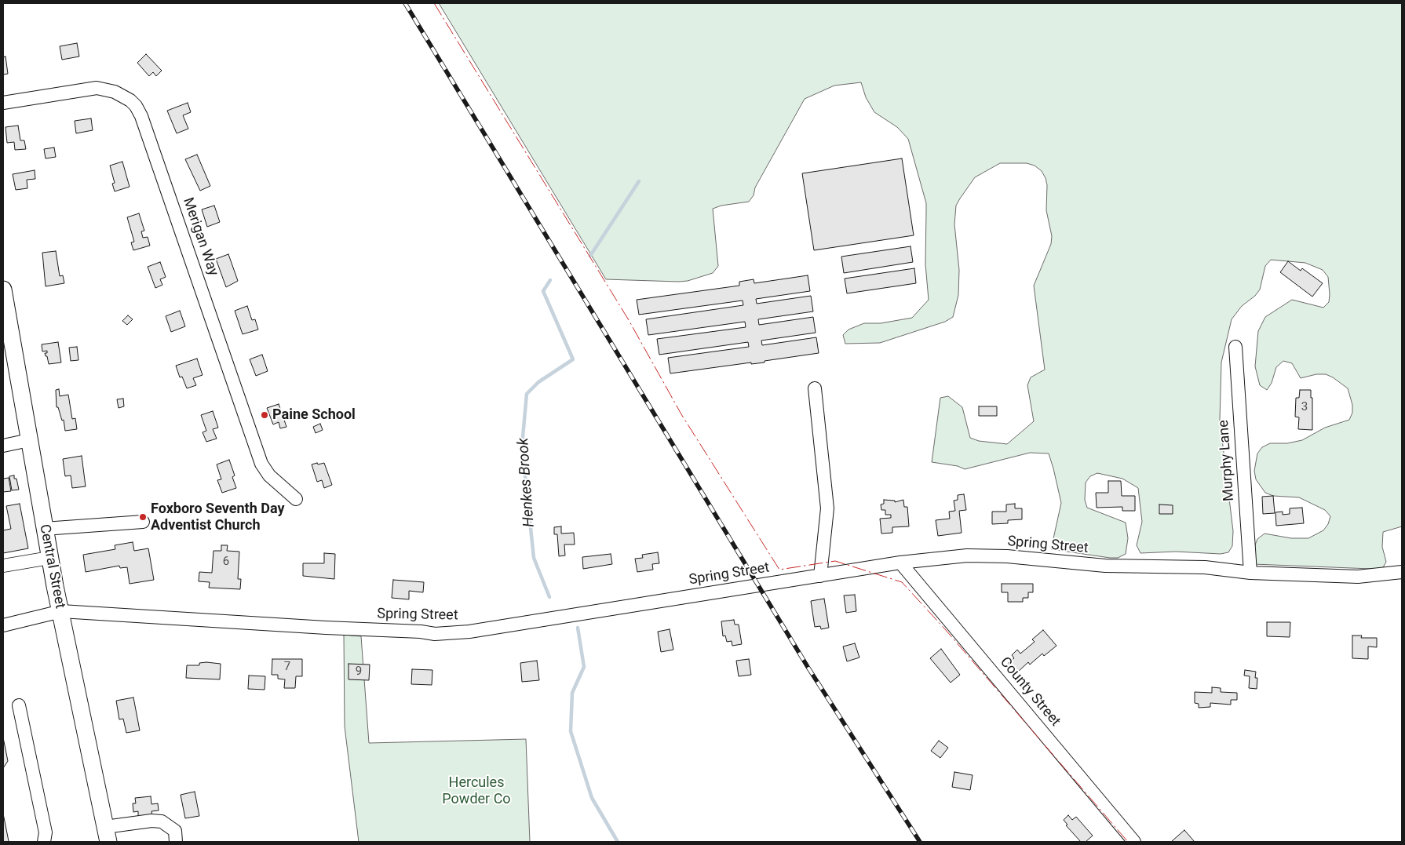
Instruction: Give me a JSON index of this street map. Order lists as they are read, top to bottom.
{
  "streets": {
    "main road": ["Central Street"],
    "street": [
      "Merigan Way",
      "Murphy Lane",
      "Spring Street",
      "County Street"
    ]
  },
  "crossings": [
    ["Murphy Lane", "Spring Street"],
    ["Spring Street", "Central Street"],
    ["Spring Street", "County Street"]
  ],
  "water": ["Henkes Brook"],
  "parks": ["Hercules Powder Co"],
  "places": ["Paine School", "Foxboro Seventh Day Adventist Church"],
  "house_numbers": [
    "3",
    "6",
    "7",
    "9"
  ]
}
